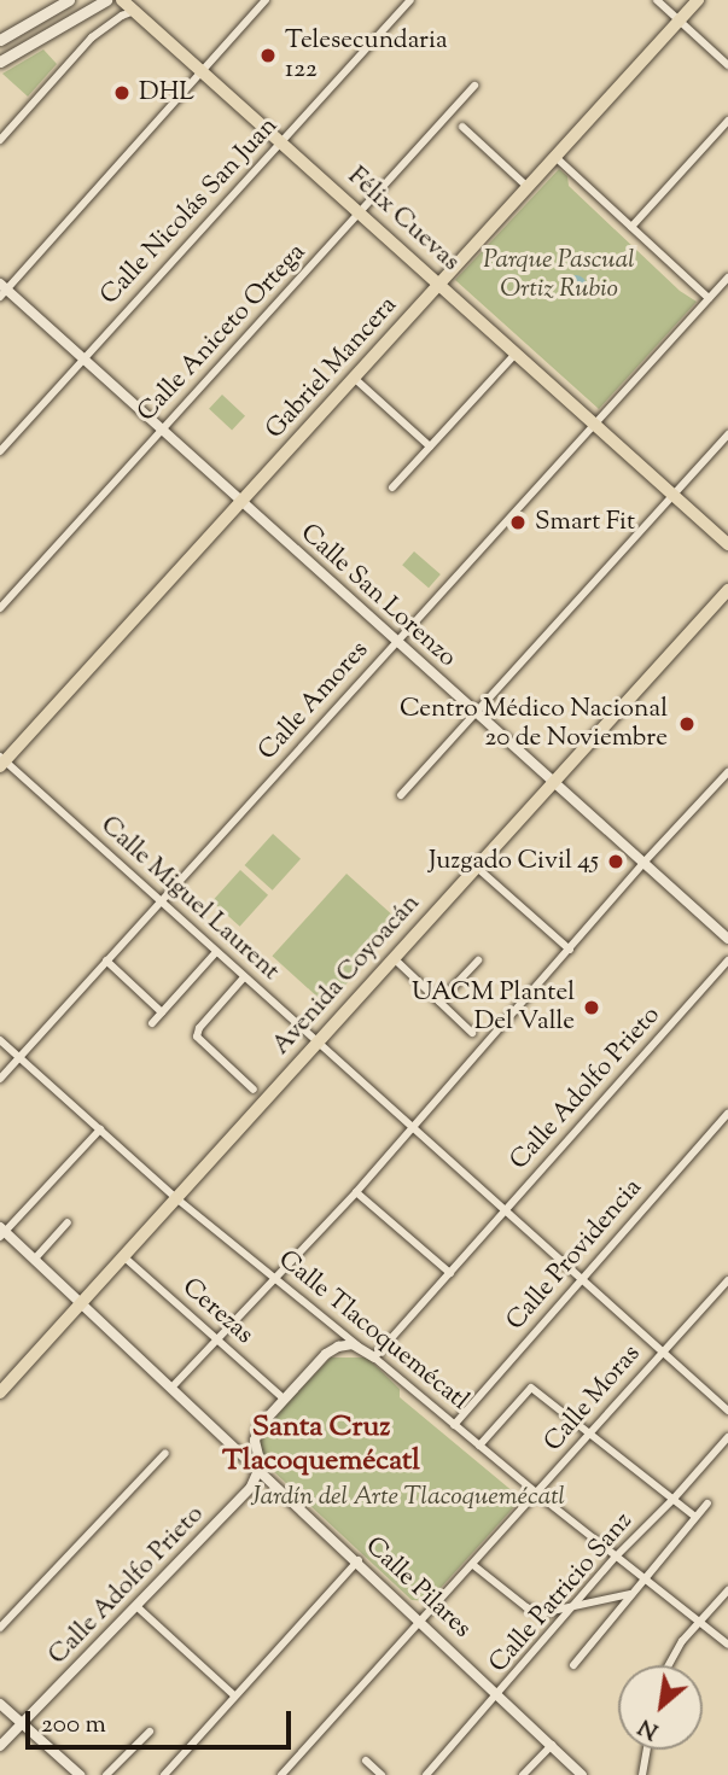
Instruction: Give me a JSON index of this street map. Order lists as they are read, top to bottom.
{
  "streets": {
    "main road": ["Félix Cuevas", "Gabriel Mancera", "Avenida Coyoacán"],
    "street": [
      "Calle Nicolás San Juan",
      "Calle Aniceto Ortega",
      "Calle San Lorenzo",
      "Calle Amores",
      "Calle Miguel Laurent",
      "Calle Adolfo Prieto",
      "Calle Providencia",
      "Cerezas",
      "Calle Tlacoquemécatl",
      "Calle Moras",
      "Calle Pilares",
      "Calle Patricio Sanz"
    ]
  },
  "crossings": [
    ["Calle Nicolás San Juan", "Félix Cuevas"],
    ["Calle Nicolás San Juan", "Calle San Lorenzo"],
    ["Félix Cuevas", "Calle Aniceto Ortega"],
    ["Félix Cuevas", "Gabriel Mancera"],
    ["Félix Cuevas", "Calle Amores"],
    ["Calle Aniceto Ortega", "Calle San Lorenzo"],
    ["Gabriel Mancera", "Calle San Lorenzo"],
    ["Gabriel Mancera", "Calle Miguel Laurent"],
    ["Calle San Lorenzo", "Calle Amores"],
    ["Calle San Lorenzo", "Avenida Coyoacán"],
    ["Calle Amores", "Calle Miguel Laurent"],
    ["Calle Amores", "Calle Tlacoquemécatl"],
    ["Calle Miguel Laurent", "Avenida Coyoacán"],
    ["Calle Miguel Laurent", "Calle Adolfo Prieto"],
    ["Calle Miguel Laurent", "Calle Providencia"],
    ["Calle Miguel Laurent", "Calle Moras"],
    ["Avenida Coyoacán", "Cerezas"],
    ["Avenida Coyoacán", "Calle Tlacoquemécatl"],
    ["Avenida Coyoacán", "Calle Pilares"],
    ["Calle Adolfo Prieto", "Calle Tlacoquemécatl"],
    ["Calle Adolfo Prieto", "Calle Pilares"],
    ["Calle Providencia", "Calle Tlacoquemécatl"],
    ["Calle Tlacoquemécatl", "Calle Moras"],
    ["Calle Tlacoquemécatl", "Calle Patricio Sanz"],
    ["Calle Moras", "Calle Pilares"],
    ["Calle Pilares", "Calle Patricio Sanz"]
  ],
  "districts": ["Santa Cruz Tlacoquemécatl"],
  "parks": ["Parque Pascual Ortiz Rubio", "Jardín del Arte Tlacoquemécatl"],
  "places": [
    "Telesecundaria 122",
    "DHL",
    "Smart Fit",
    "Centro Médico Nacional 20 de Noviembre",
    "Juzgado Civil 45",
    "UACM Plantel Del Valle"
  ],
  "scale_bar": "200 m",
  "north": "bottom left"
}
